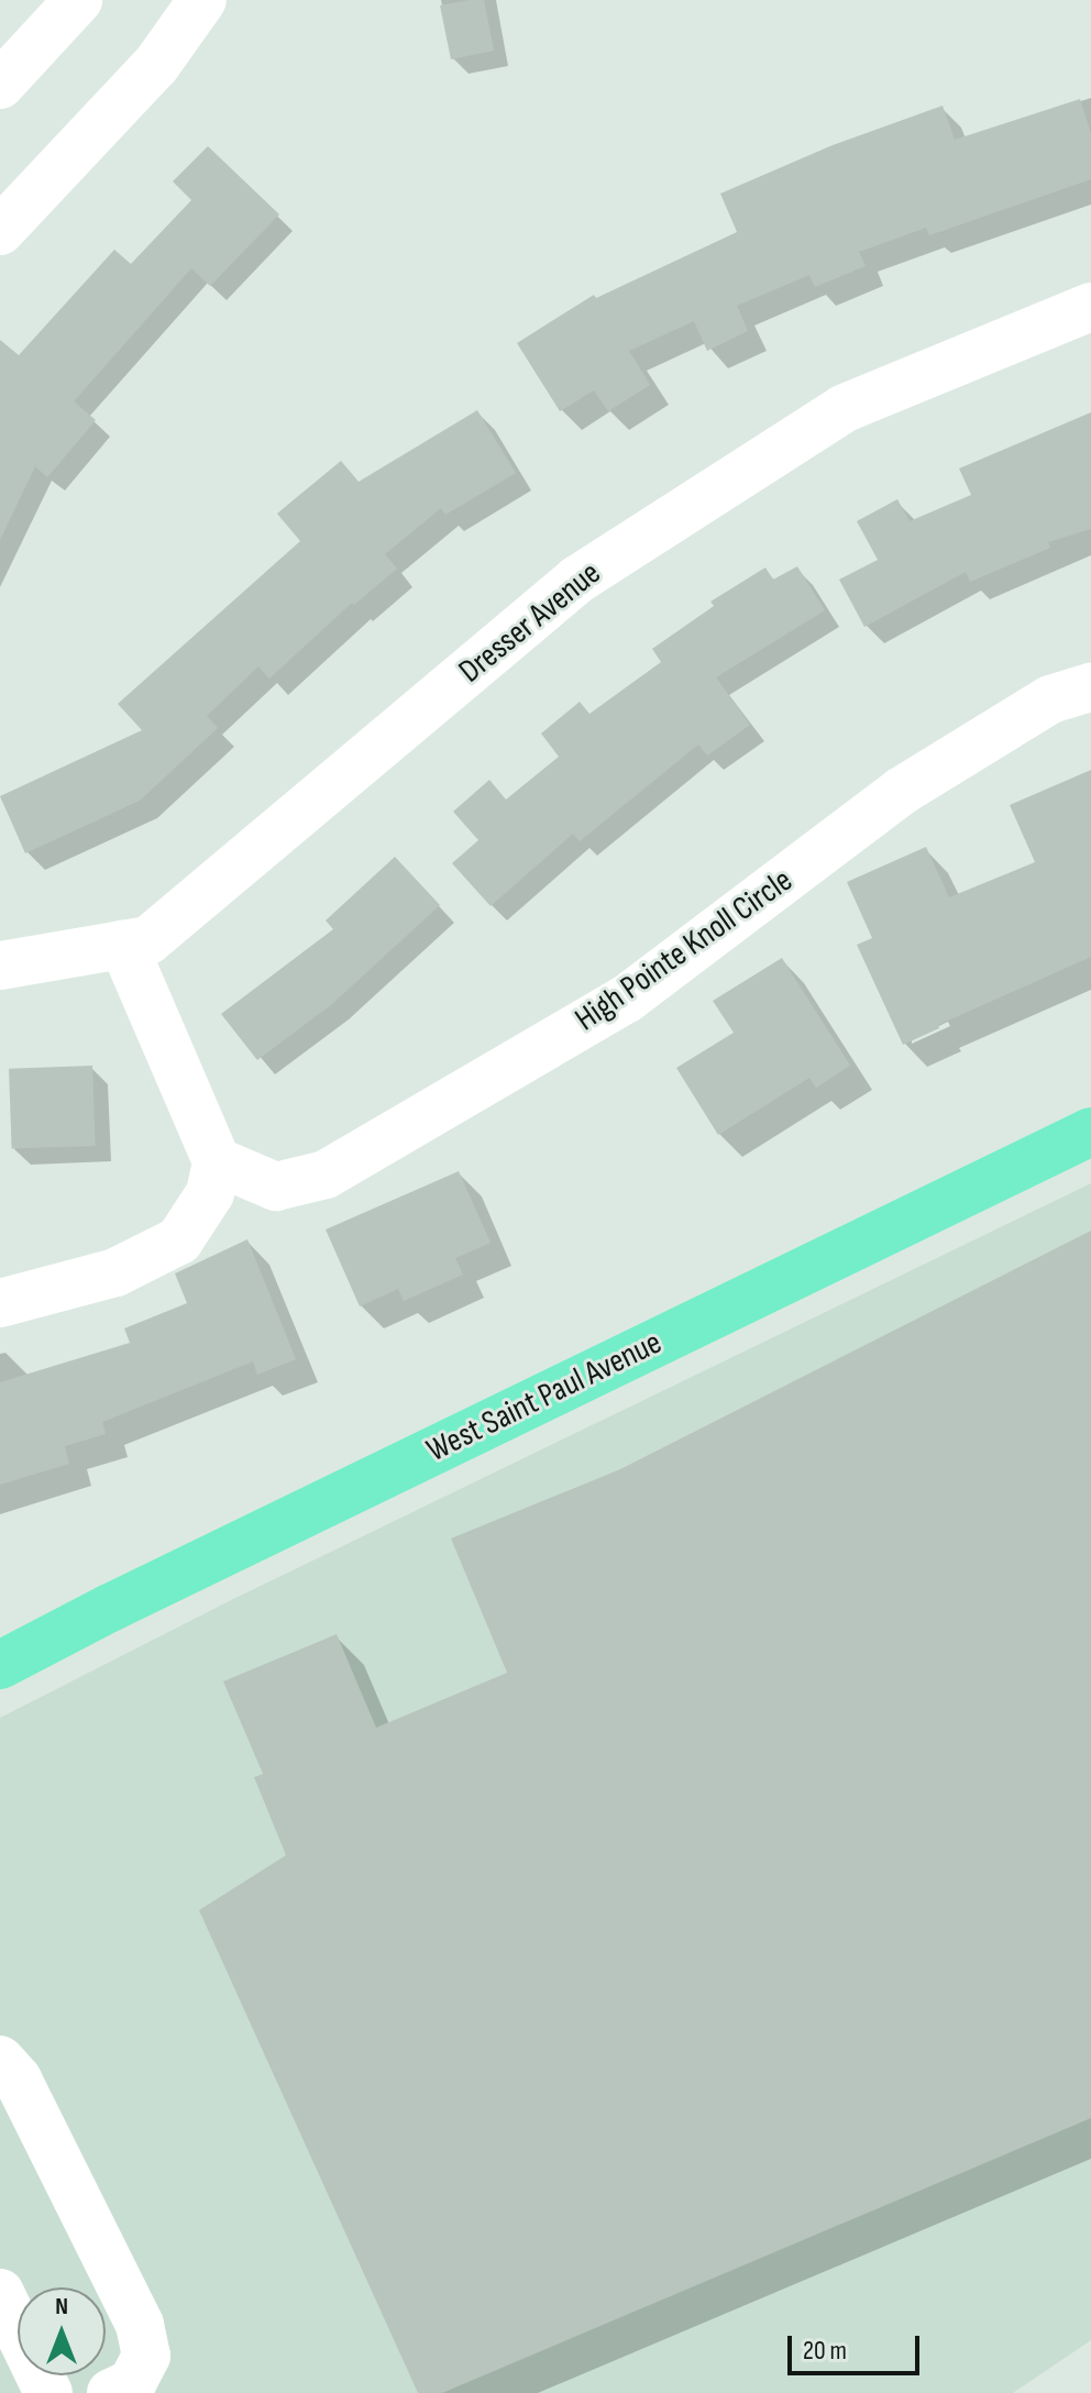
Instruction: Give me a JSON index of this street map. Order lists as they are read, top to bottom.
{
  "streets": {
    "main road": ["West Saint Paul Avenue"],
    "street": ["Dresser Avenue", "High Pointe Knoll Circle"]
  },
  "scale_bar": "20 m",
  "north": "top"
}
